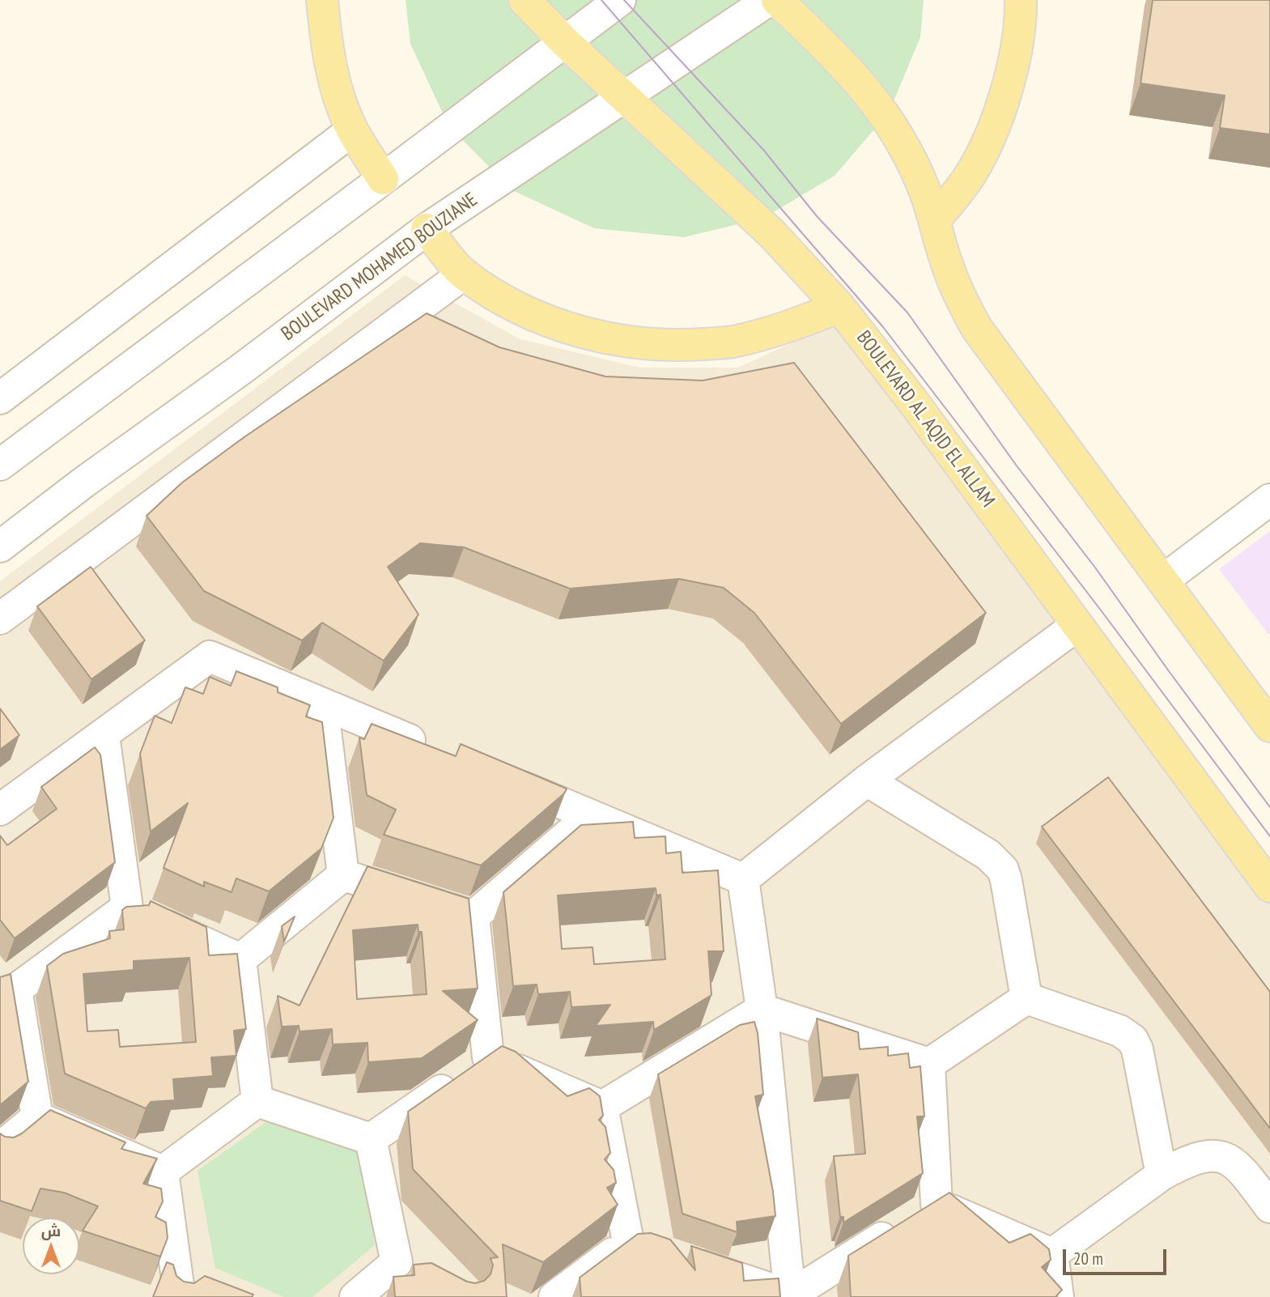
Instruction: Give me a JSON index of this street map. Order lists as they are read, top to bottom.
{
  "streets": {
    "main road": ["BOULEVARD AL AQID EL ALLAM"],
    "street": ["BOULEVARD MOHAMED BOUZIANE"]
  },
  "crossings": [
    ["BOULEVARD MOHAMED BOUZIANE", "BOULEVARD AL AQID EL ALLAM"]
  ],
  "scale_bar": "20 m",
  "north": "top"
}
